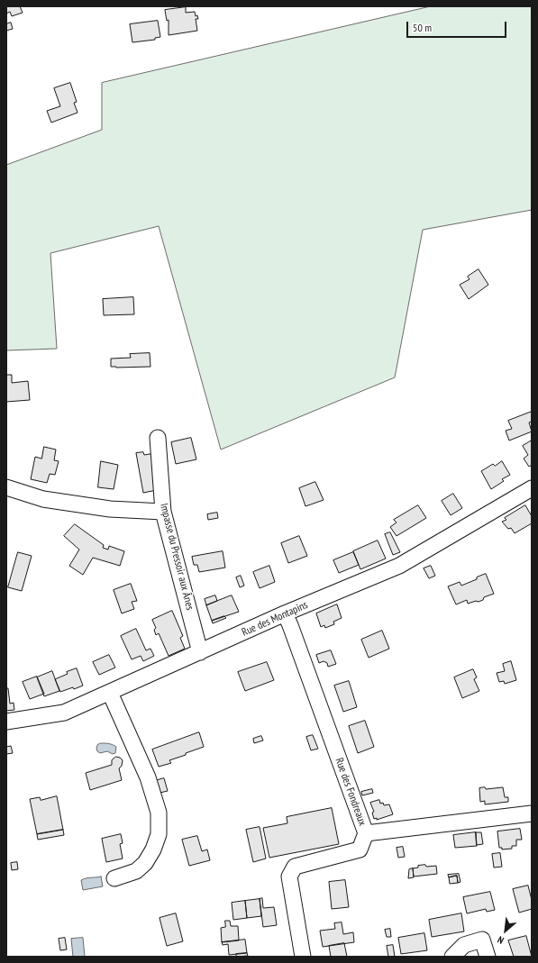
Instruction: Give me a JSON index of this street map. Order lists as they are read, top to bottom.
{
  "streets": {
    "street": ["Impasse du Pressoir aux Ânes", "Rue des Montapins", "Rue des Fondreaux"]
  },
  "crossings": [
    ["Impasse du Pressoir aux Ânes", "Rue des Montapins"],
    ["Rue des Montapins", "Rue des Fondreaux"]
  ],
  "scale_bar": "50 m",
  "north": "bottom left"
}
